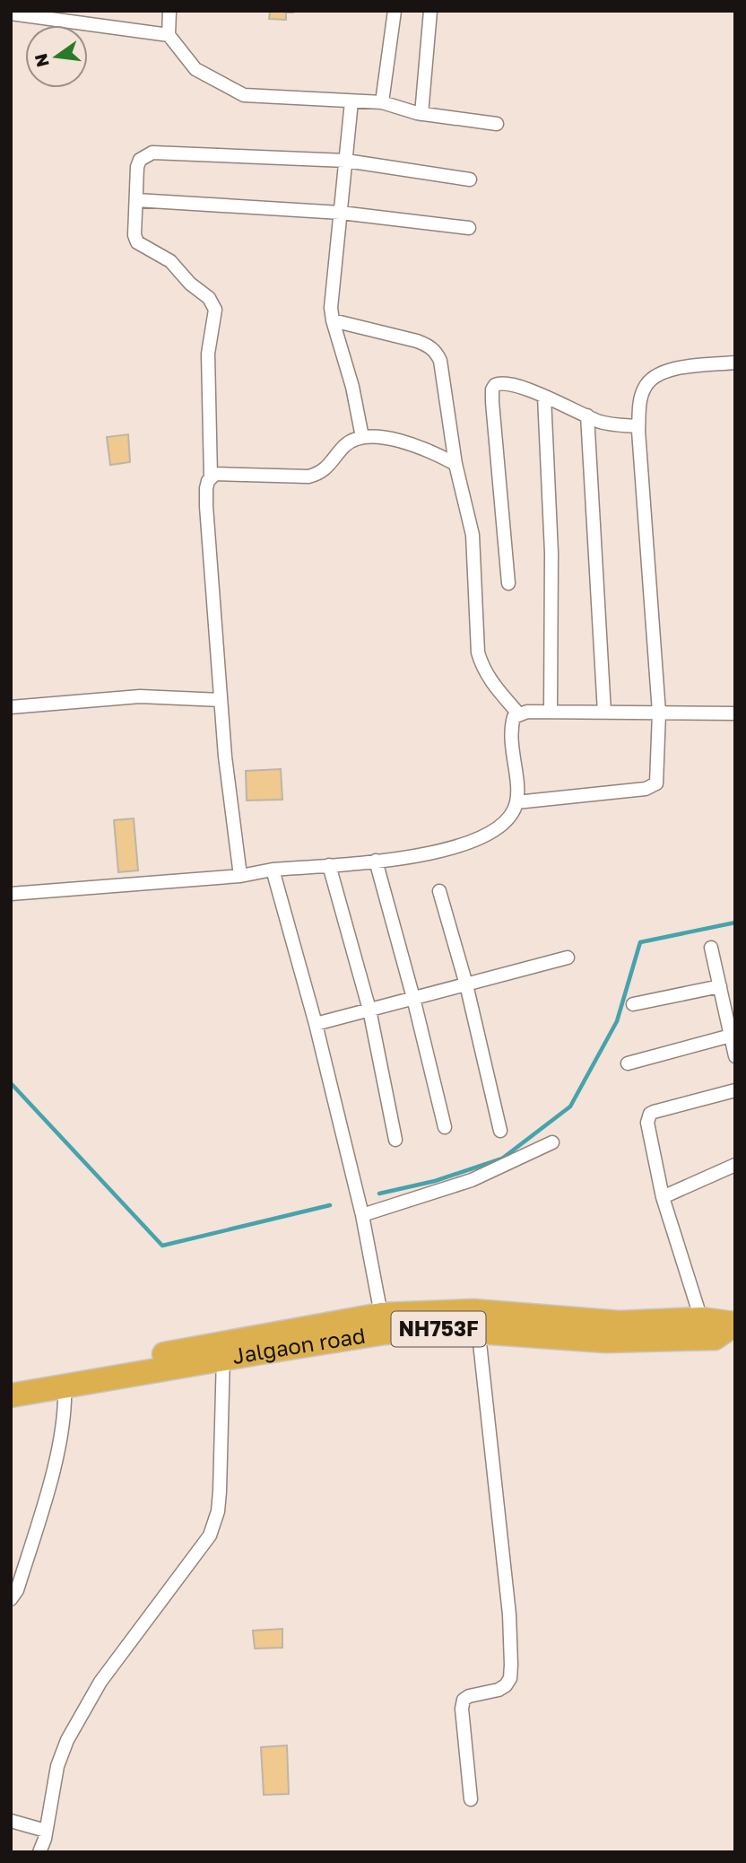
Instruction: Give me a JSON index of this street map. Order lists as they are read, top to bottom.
{
  "streets": {
    "highway": ["NH753F", "Jalgaon road"]
  },
  "crossings": [
    ["NH753F", "Jalgaon road"]
  ],
  "north": "left"
}
